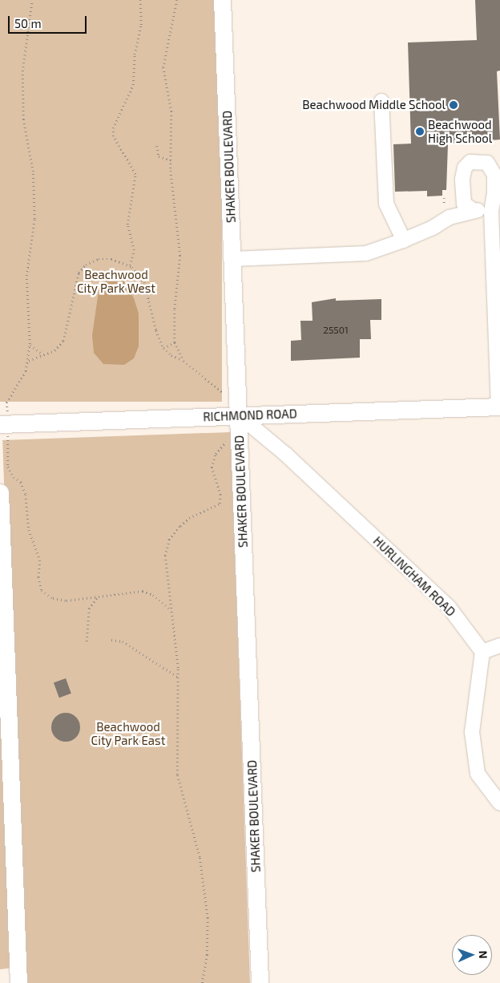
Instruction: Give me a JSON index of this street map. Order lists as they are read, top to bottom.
{
  "streets": {
    "main road": ["SHAKER BOULEVARD", "RICHMOND ROAD"],
    "street": ["HURLINGHAM ROAD"]
  },
  "crossings": [
    ["SHAKER BOULEVARD", "RICHMOND ROAD"],
    ["SHAKER BOULEVARD", "HURLINGHAM ROAD"],
    ["RICHMOND ROAD", "HURLINGHAM ROAD"]
  ],
  "parks": ["Beachwood City Park West", "Beachwood City Park East"],
  "places": ["Beachwood Middle School", "Beachwood High School"],
  "house_numbers": ["25501"],
  "scale_bar": "50 m",
  "north": "right"
}
